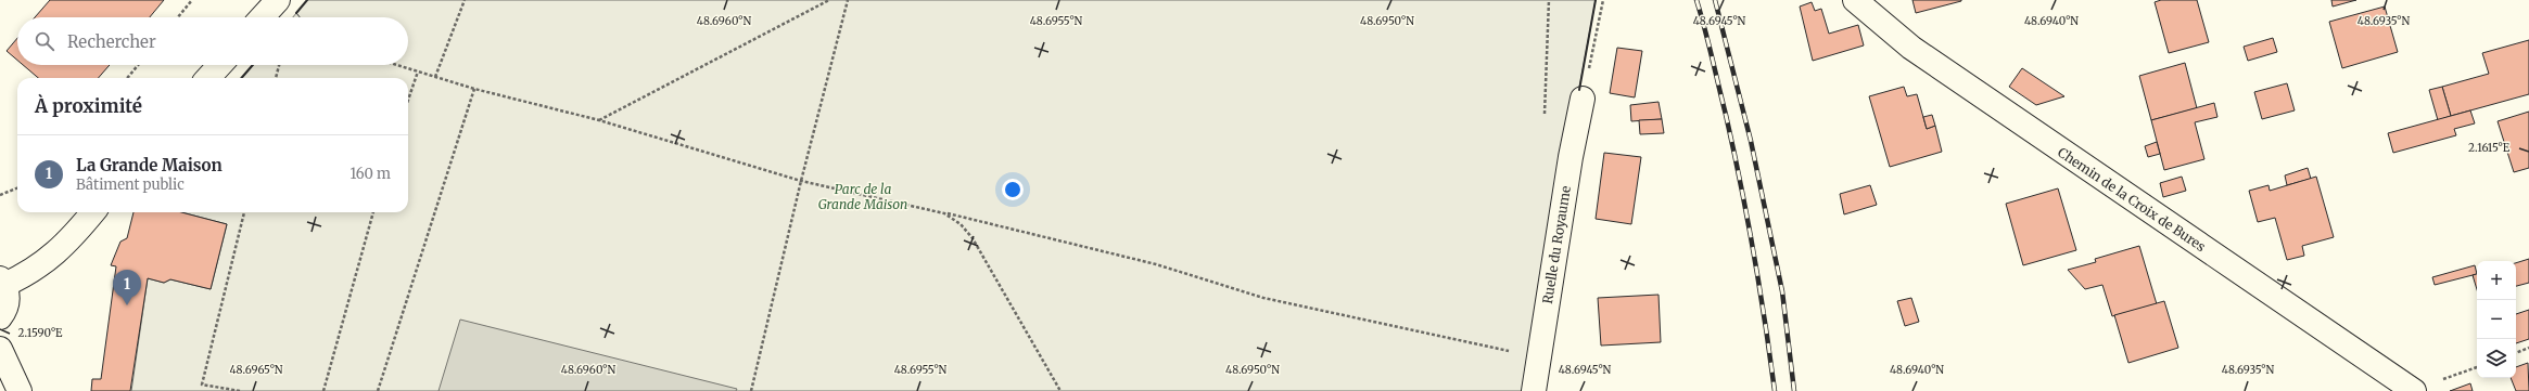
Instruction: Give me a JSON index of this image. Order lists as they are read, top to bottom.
{
  "streets": {
    "street": ["Chemin de la Croix de Bures", "Ruelle du Royaume"]
  },
  "parks": ["Parc de la Grande Maison"],
  "page": {
    "search": "Rechercher",
    "heading": "À proximité",
    "list": [
      {
        "mark": "1",
        "name": "La Grande Maison",
        "note": "Bâtiment public",
        "value": "160 m"
      }
    ],
    "map_buttons": ["+", "−"],
    "pins": "1"
  },
  "coordinates": [
    "48.6960°N",
    "48.6955°N",
    "48.6950°N",
    "48.6945°N",
    "48.6940°N",
    "48.6935°N",
    "2.1615°E",
    "2.1590°E",
    "48.6965°N"
  ]
}
